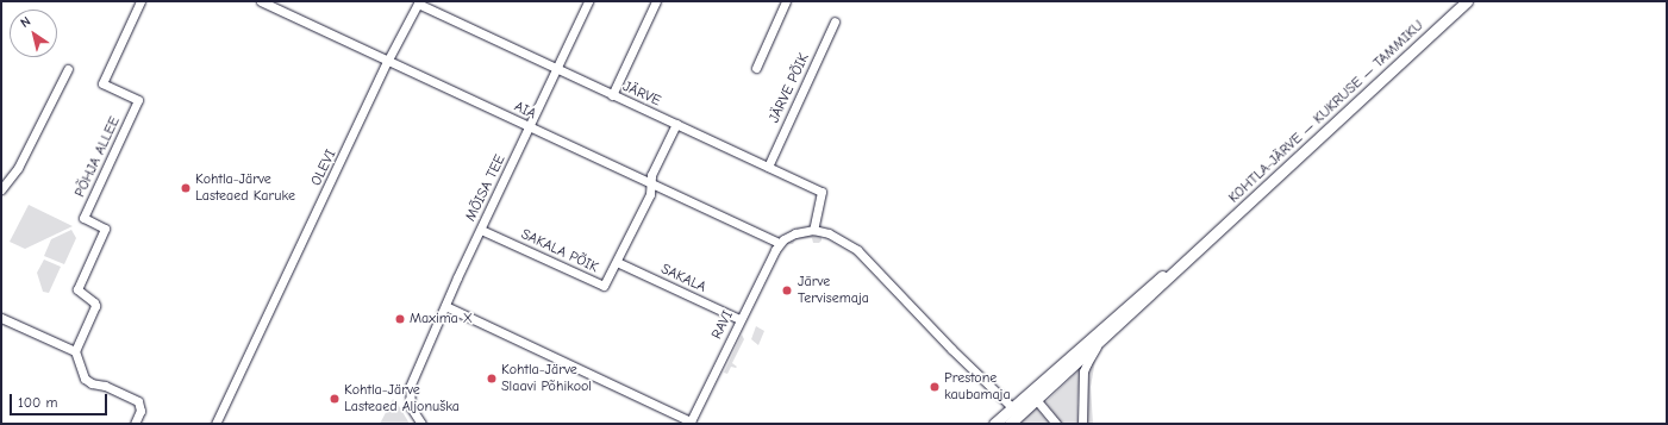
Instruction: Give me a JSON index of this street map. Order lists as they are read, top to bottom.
{
  "streets": {
    "main road": ["KOHTLA-JÄRVE — KUKRUSE — TAMMIKU"],
    "street": [
      "JÄRVE PÕIK",
      "JÄRVE",
      "AIA",
      "PÕHJA ALLEE",
      "OLEVI",
      "MÕISA TEE",
      "SAKALA PÕIK",
      "SAKALA",
      "RAVI"
    ]
  },
  "crossings": [
    ["JÄRVE PÕIK", "JÄRVE"],
    ["JÄRVE", "OLEVI"],
    ["JÄRVE", "MÕISA TEE"],
    ["AIA", "OLEVI"],
    ["AIA", "MÕISA TEE"],
    ["AIA", "RAVI"],
    ["MÕISA TEE", "SAKALA PÕIK"],
    ["SAKALA PÕIK", "SAKALA"],
    ["SAKALA", "RAVI"]
  ],
  "places": [
    "Kohtla-Järve Lasteaed Karuke",
    "Järve Tervisemaja",
    "Maxima X",
    "Kohtla-Järve Slaavi Põhikool",
    "Prestone kaubamaja",
    "Kohtla-Järve Lasteaed Aljonuška"
  ],
  "scale_bar": "100 m",
  "north": "top left"
}
